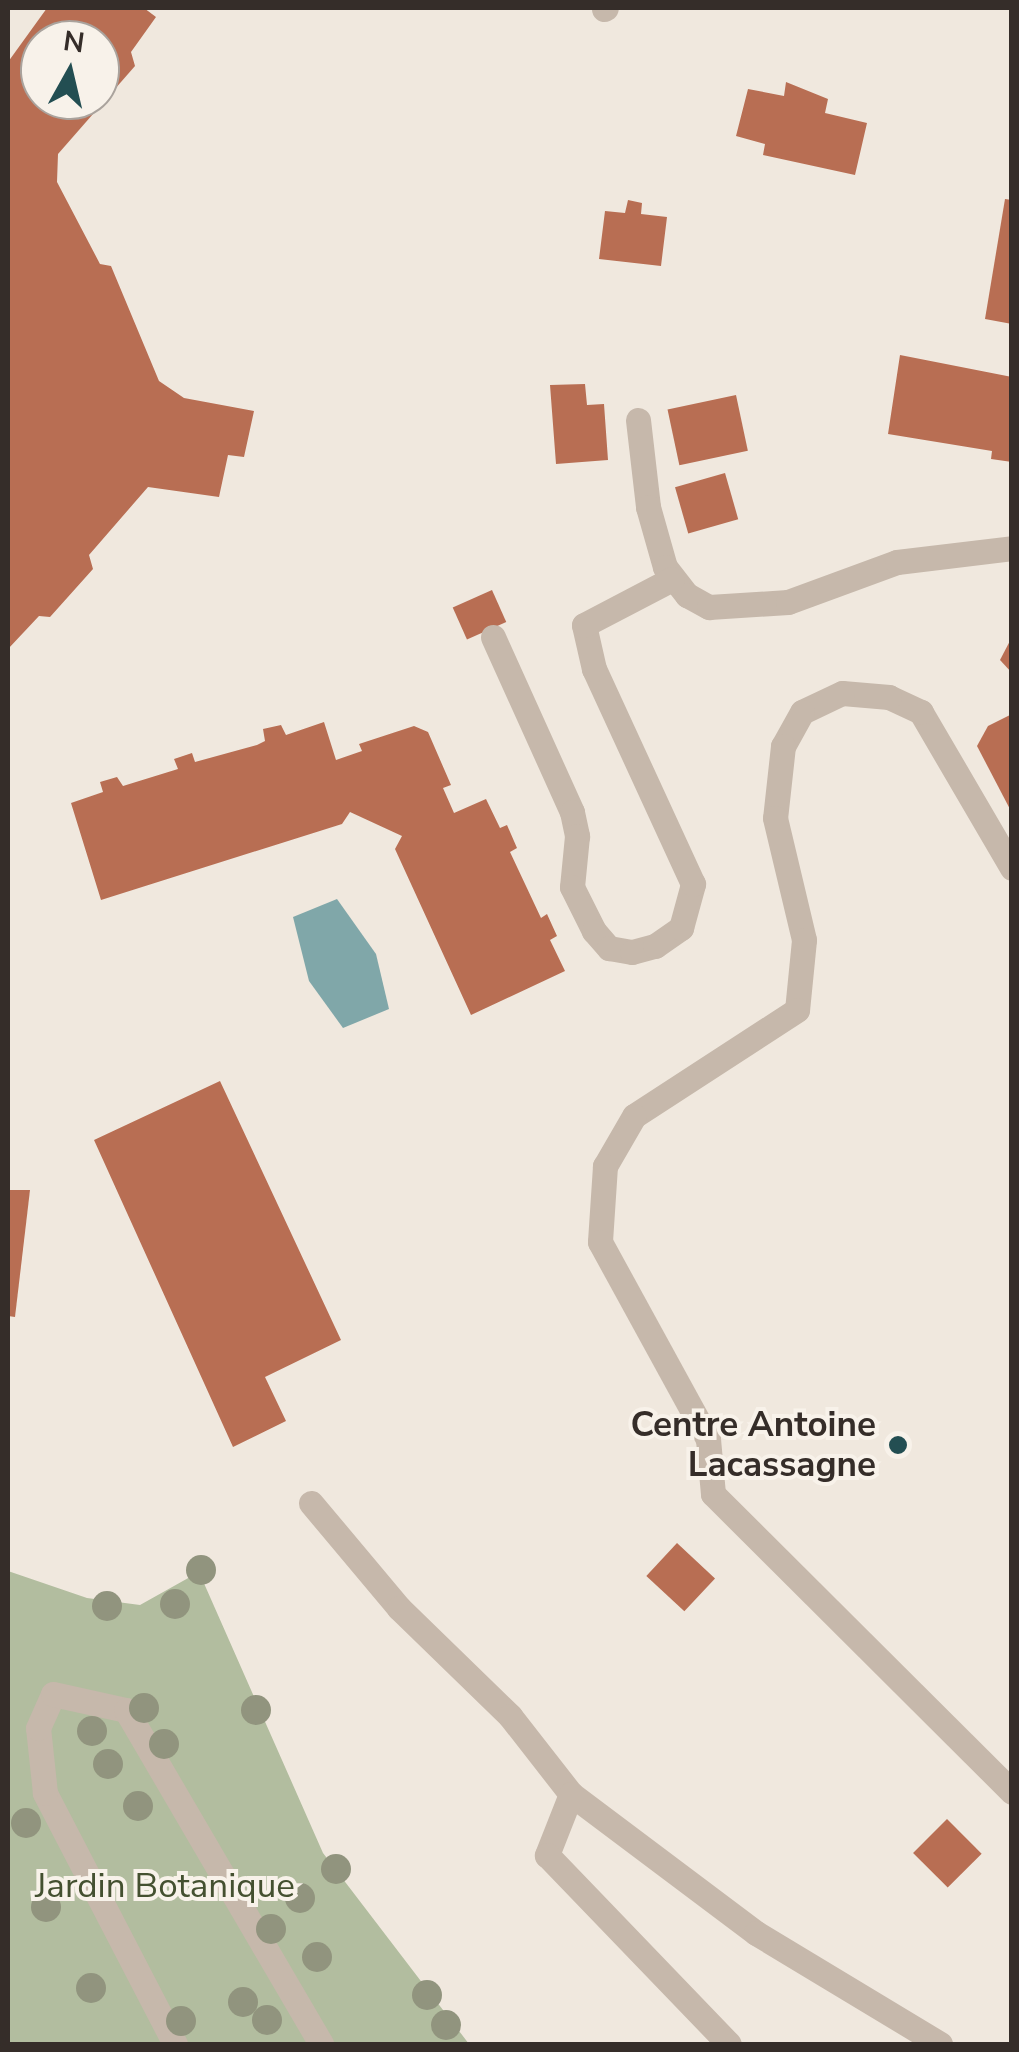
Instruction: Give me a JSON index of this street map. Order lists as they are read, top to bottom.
{
  "parks": ["Jardin Botanique"],
  "places": ["Centre Antoine Lacassagne"],
  "north": "top"
}
